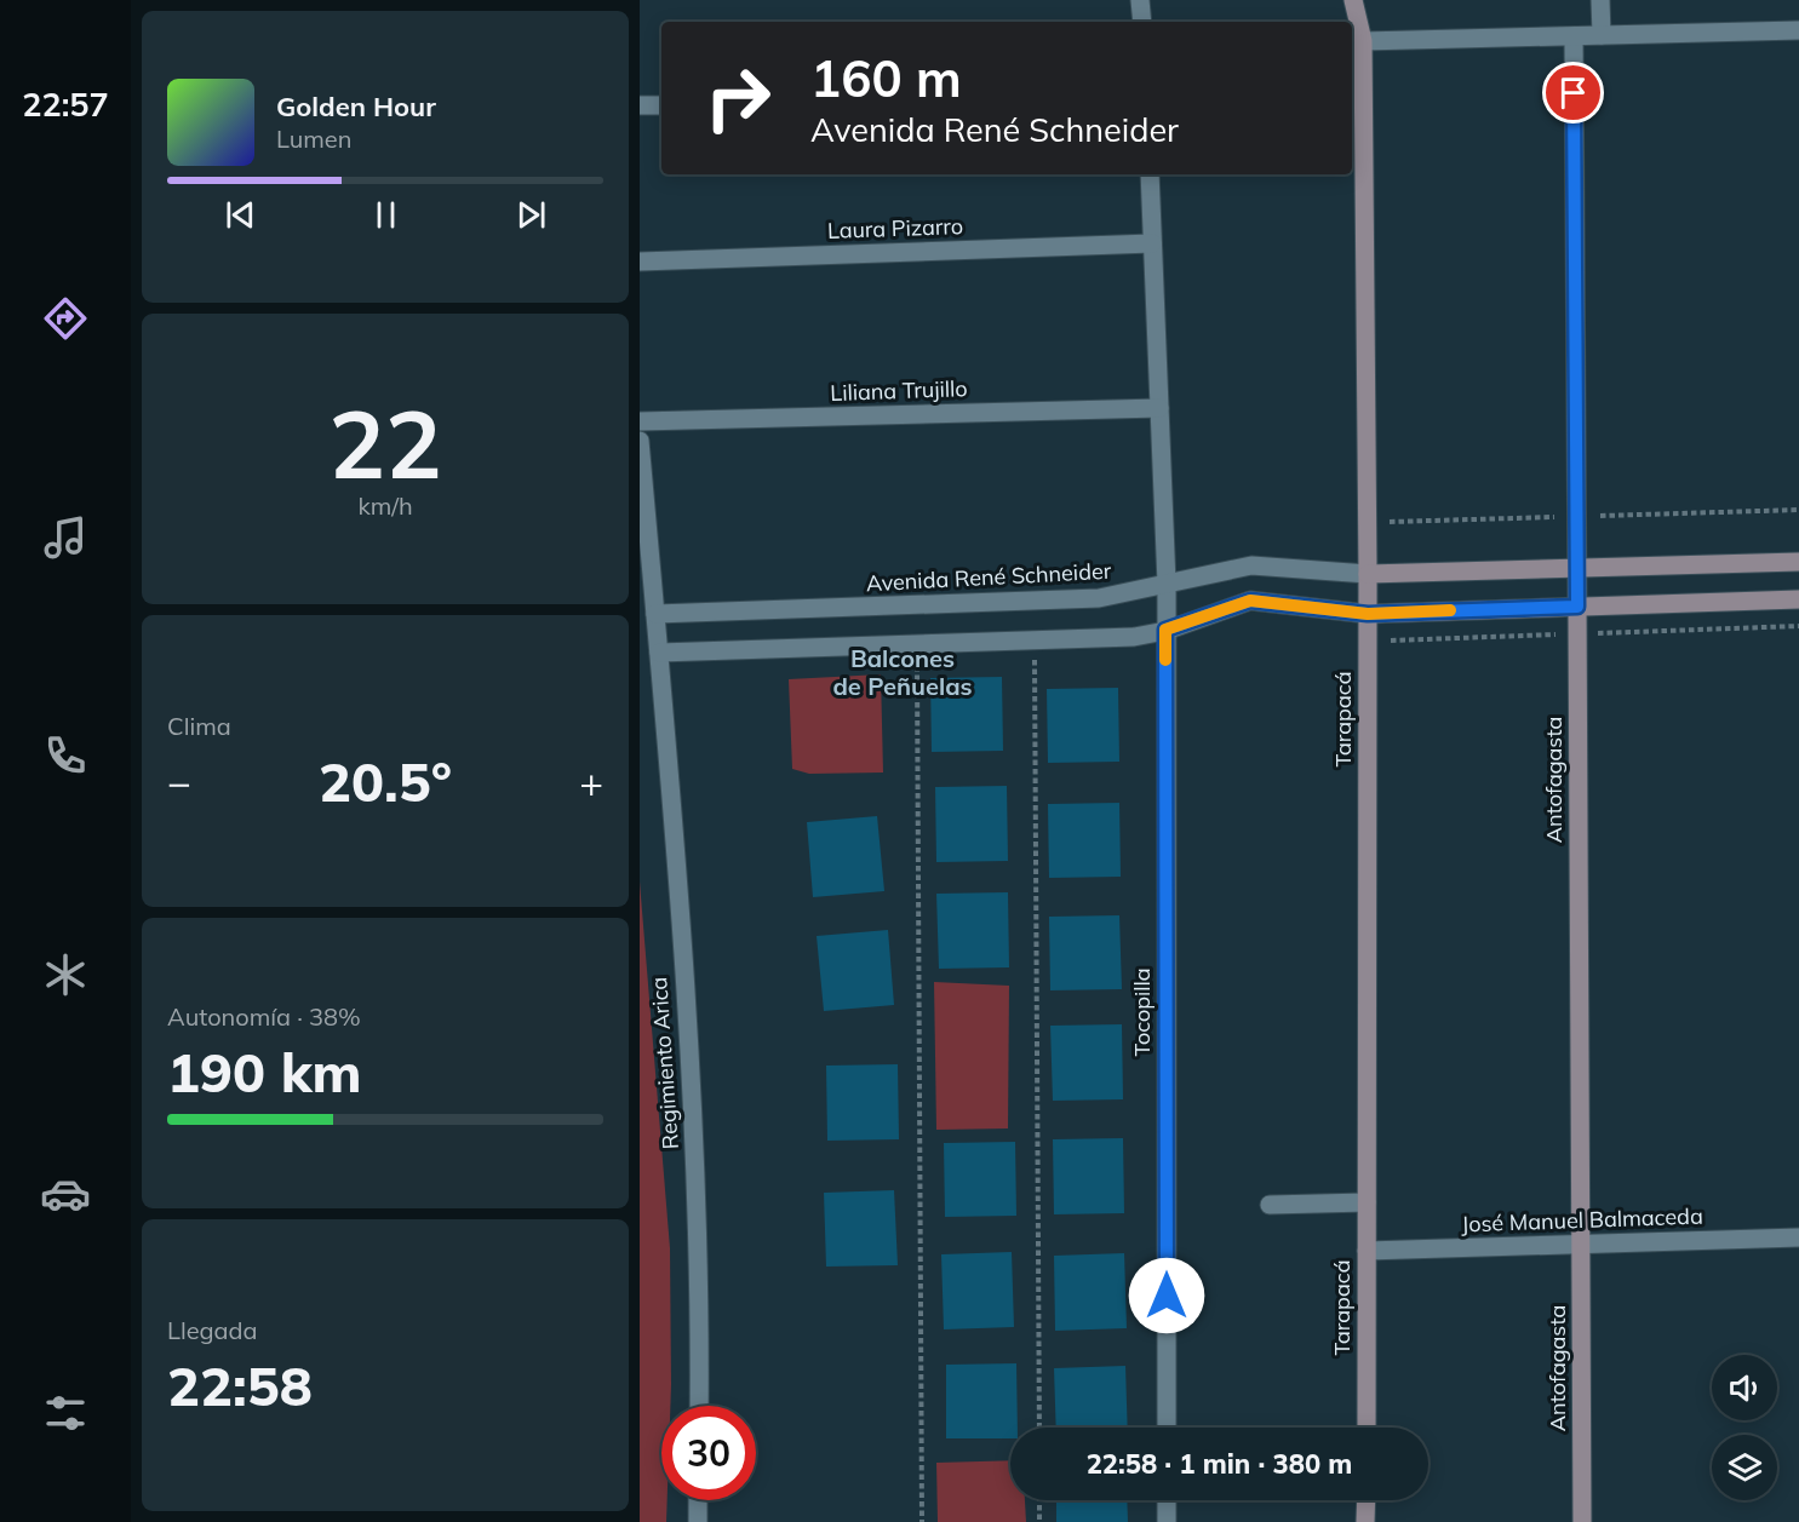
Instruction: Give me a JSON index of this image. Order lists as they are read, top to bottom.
{
  "streets": {
    "main road": ["Avenida René Schneider", "Tarapacá", "Antofagasta"],
    "street": [
      "Laura Pizarro",
      "Liliana Trujillo",
      "Tocopilla",
      "Regimiento Arica",
      "José Manuel Balmaceda"
    ]
  },
  "crossings": [
    ["Laura Pizarro", "Tocopilla"],
    ["Liliana Trujillo", "Tocopilla"],
    ["Avenida René Schneider", "Tarapacá"],
    ["Avenida René Schneider", "Antofagasta"],
    ["Avenida René Schneider", "Tocopilla"],
    ["Avenida René Schneider", "Regimiento Arica"],
    ["Tarapacá", "José Manuel Balmaceda"],
    ["Antofagasta", "José Manuel Balmaceda"]
  ],
  "districts": ["Balcones de Peñuelas"],
  "page": {
    "tabs": "22:57",
    "turn": ["160 m", "Avenida René Schneider"],
    "song": ["Golden Hour", "Lumen"],
    "tile": [
      ["22", "km/h"],
      "Clima",
      ["Autonomía · 38%", "190 km"],
      ["Llegada", "22:58"]
    ],
    "heat": ["−", "20.5°", "+"],
    "limit": "30",
    "trip": "22:58 · 1 min · 380 m"
  }
}
